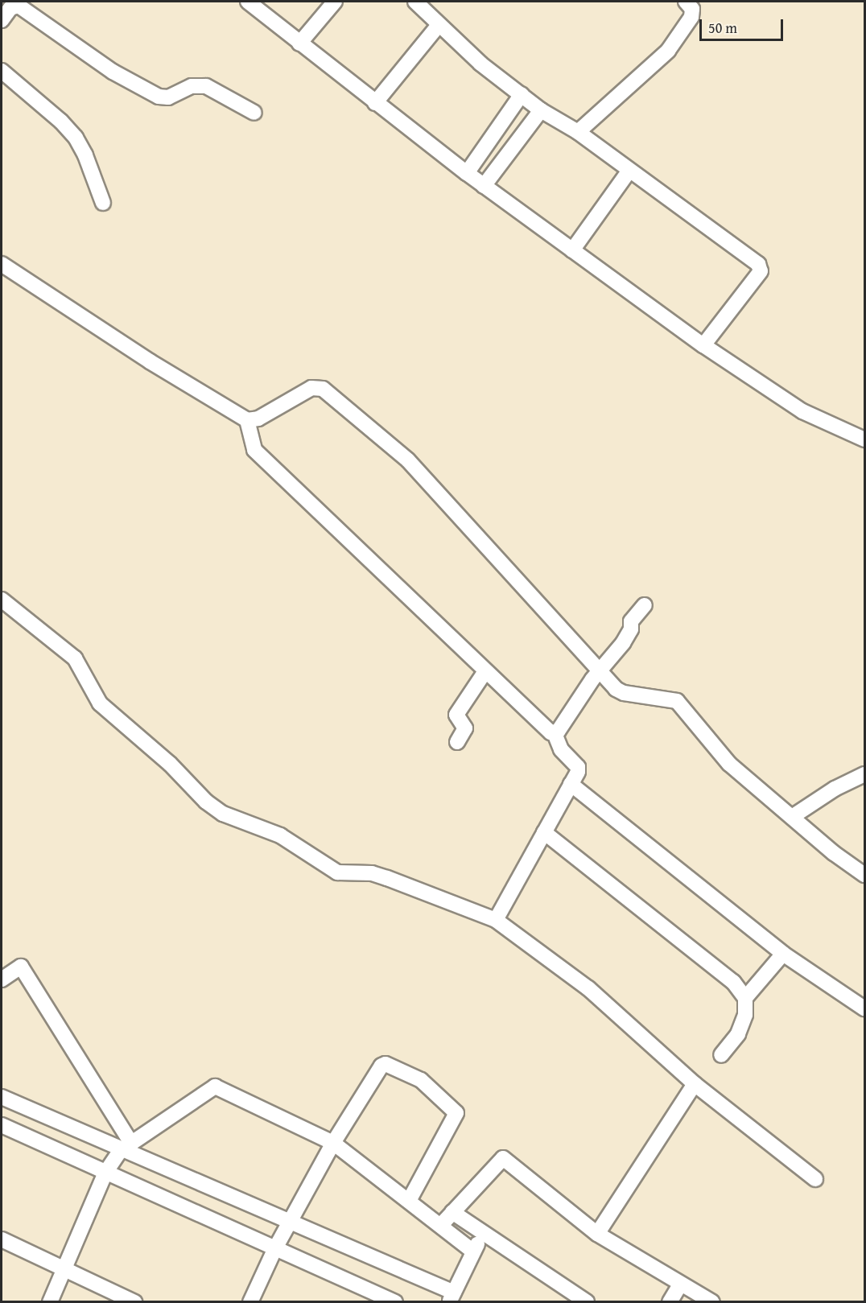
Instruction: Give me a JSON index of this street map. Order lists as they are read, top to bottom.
{
  "scale_bar": "50 m"
}
